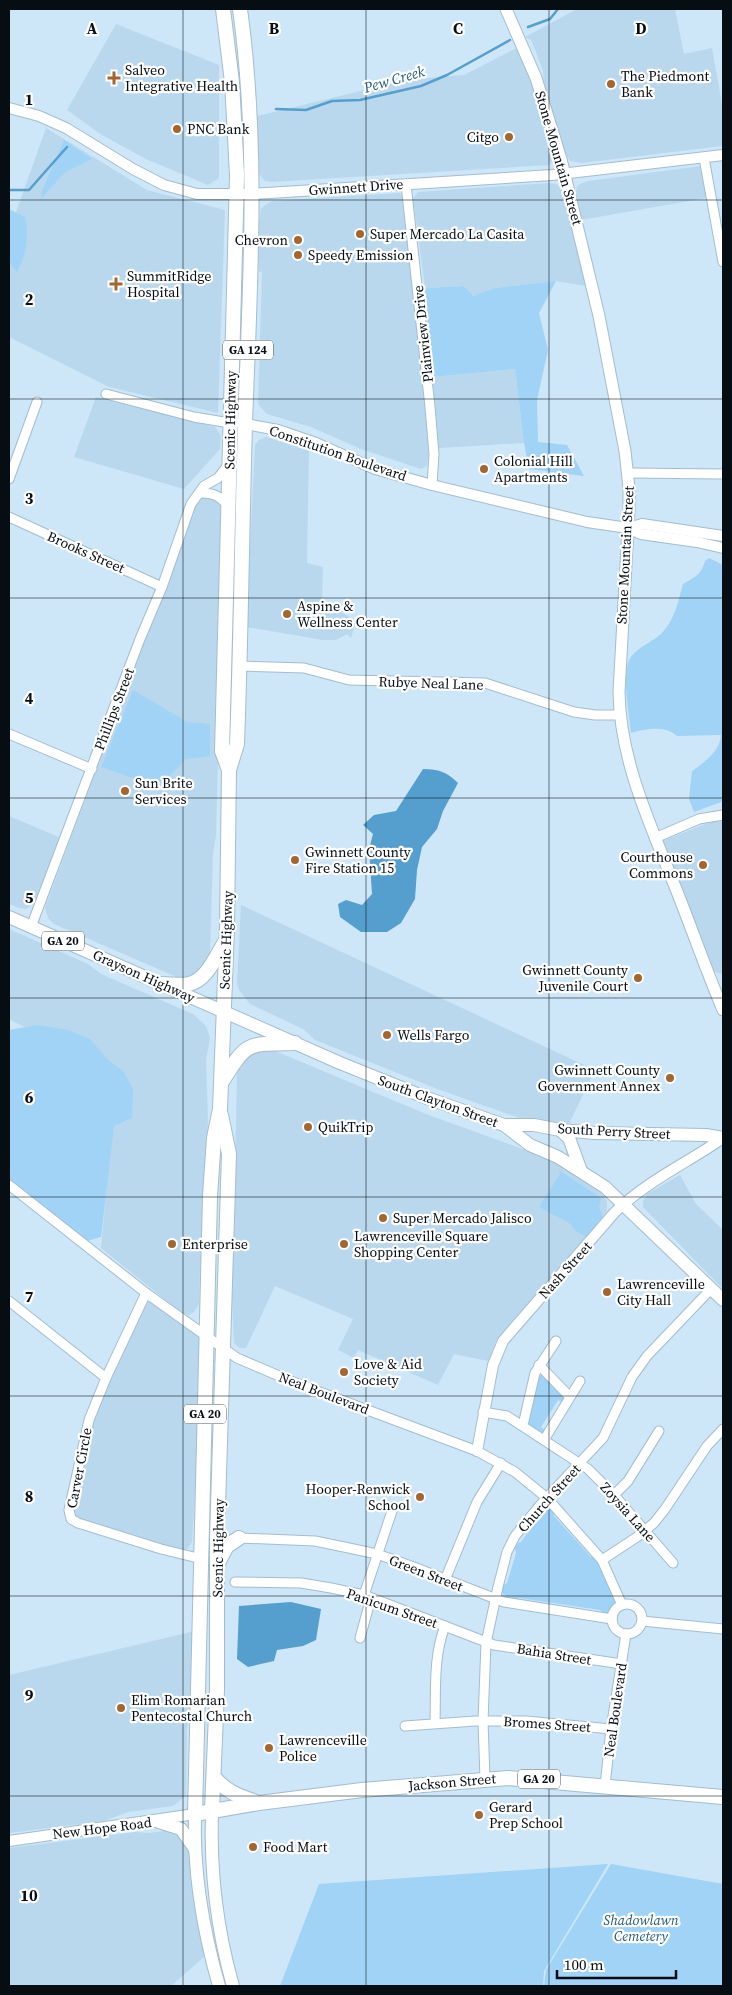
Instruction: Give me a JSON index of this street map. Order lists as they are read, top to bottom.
{
  "streets": {
    "highway": [
      "GA 124",
      "Scenic Highway",
      "GA 20",
      "Jackson Street"
    ],
    "main road": [
      "Stone Mountain Street",
      "Grayson Highway",
      "South Clayton Street",
      "South Perry Street"
    ],
    "street": [
      "Gwinnett Drive",
      "Plainview Drive",
      "Constitution Boulevard",
      "Brooks Street",
      "Rubye Neal Lane",
      "Phillips Street",
      "Nash Street",
      "Neal Boulevard",
      "Carver Circle",
      "Church Street",
      "Zoysia Lane",
      "Green Street",
      "Panicum Street",
      "Bahia Street",
      "Bromes Street",
      "New Hope Road"
    ]
  },
  "crossings": [
    ["Stone Mountain Street", "Gwinnett Drive"],
    ["Stone Mountain Street", "Constitution Boulevard"],
    ["Stone Mountain Street", "Rubye Neal Lane"],
    ["Gwinnett Drive", "Plainview Drive"],
    ["Gwinnett Drive", "Scenic Highway"],
    ["Plainview Drive", "Constitution Boulevard"],
    ["Scenic Highway", "Constitution Boulevard"],
    ["Scenic Highway", "Rubye Neal Lane"],
    ["Scenic Highway", "Phillips Street"],
    ["Scenic Highway", "Grayson Highway"],
    ["Scenic Highway", "South Clayton Street"],
    ["Scenic Highway", "Neal Boulevard"],
    ["Scenic Highway", "Carver Circle"],
    ["Scenic Highway", "Jackson Street"],
    ["Scenic Highway", "New Hope Road"],
    ["Brooks Street", "Phillips Street"],
    ["Phillips Street", "Grayson Highway"],
    ["Grayson Highway", "South Clayton Street"],
    ["South Clayton Street", "South Perry Street"],
    ["South Clayton Street", "Nash Street"],
    ["South Clayton Street", "Church Street"],
    ["South Perry Street", "Nash Street"],
    ["Nash Street", "Neal Boulevard"],
    ["Nash Street", "Zoysia Lane"],
    ["Neal Boulevard", "Carver Circle"],
    ["Neal Boulevard", "Church Street"],
    ["Neal Boulevard", "Green Street"],
    ["Neal Boulevard", "Bahia Street"],
    ["Neal Boulevard", "Bromes Street"],
    ["Neal Boulevard", "Jackson Street"],
    ["Church Street", "Zoysia Lane"],
    ["Church Street", "Green Street"],
    ["Church Street", "Panicum Street"],
    ["Church Street", "Bahia Street"],
    ["Church Street", "Bromes Street"],
    ["Church Street", "Jackson Street"],
    ["Panicum Street", "Bahia Street"],
    ["Jackson Street", "New Hope Road"]
  ],
  "water": ["Pew Creek"],
  "parks": ["Shadowlawn Cemetery"],
  "places": {
    "health": ["Salveo Integrative Health", "SummitRidge Hospital"],
    "other": [
      "The Piedmont Bank",
      "PNC Bank",
      "Citgo",
      "Super Mercado La Casita",
      "Chevron",
      "Speedy Emission",
      "Colonial Hill Apartments",
      "Aspine & Wellness Center",
      "Sun Brite Services",
      "Gwinnett County Fire Station 15",
      "Courthouse Commons",
      "Gwinnett County Juvenile Court",
      "Wells Fargo",
      "Gwinnett County Government Annex",
      "QuikTrip",
      "Super Mercado Jalisco",
      "Enterprise",
      "Lawrenceville Square Shopping Center",
      "Lawrenceville City Hall",
      "Love & Aid Society",
      "Hooper-Renwick School",
      "Elim Romarian Pentecostal Church",
      "Lawrenceville Police",
      "Gerard Prep School",
      "Food Mart"
    ]
  },
  "scale_bar": "100 m",
  "grid": {
    "columns": [
      "A",
      "B",
      "C",
      "D"
    ],
    "rows": [
      "1",
      "2",
      "3",
      "4",
      "5",
      "6",
      "7",
      "8",
      "9",
      "10"
    ]
  }
}
